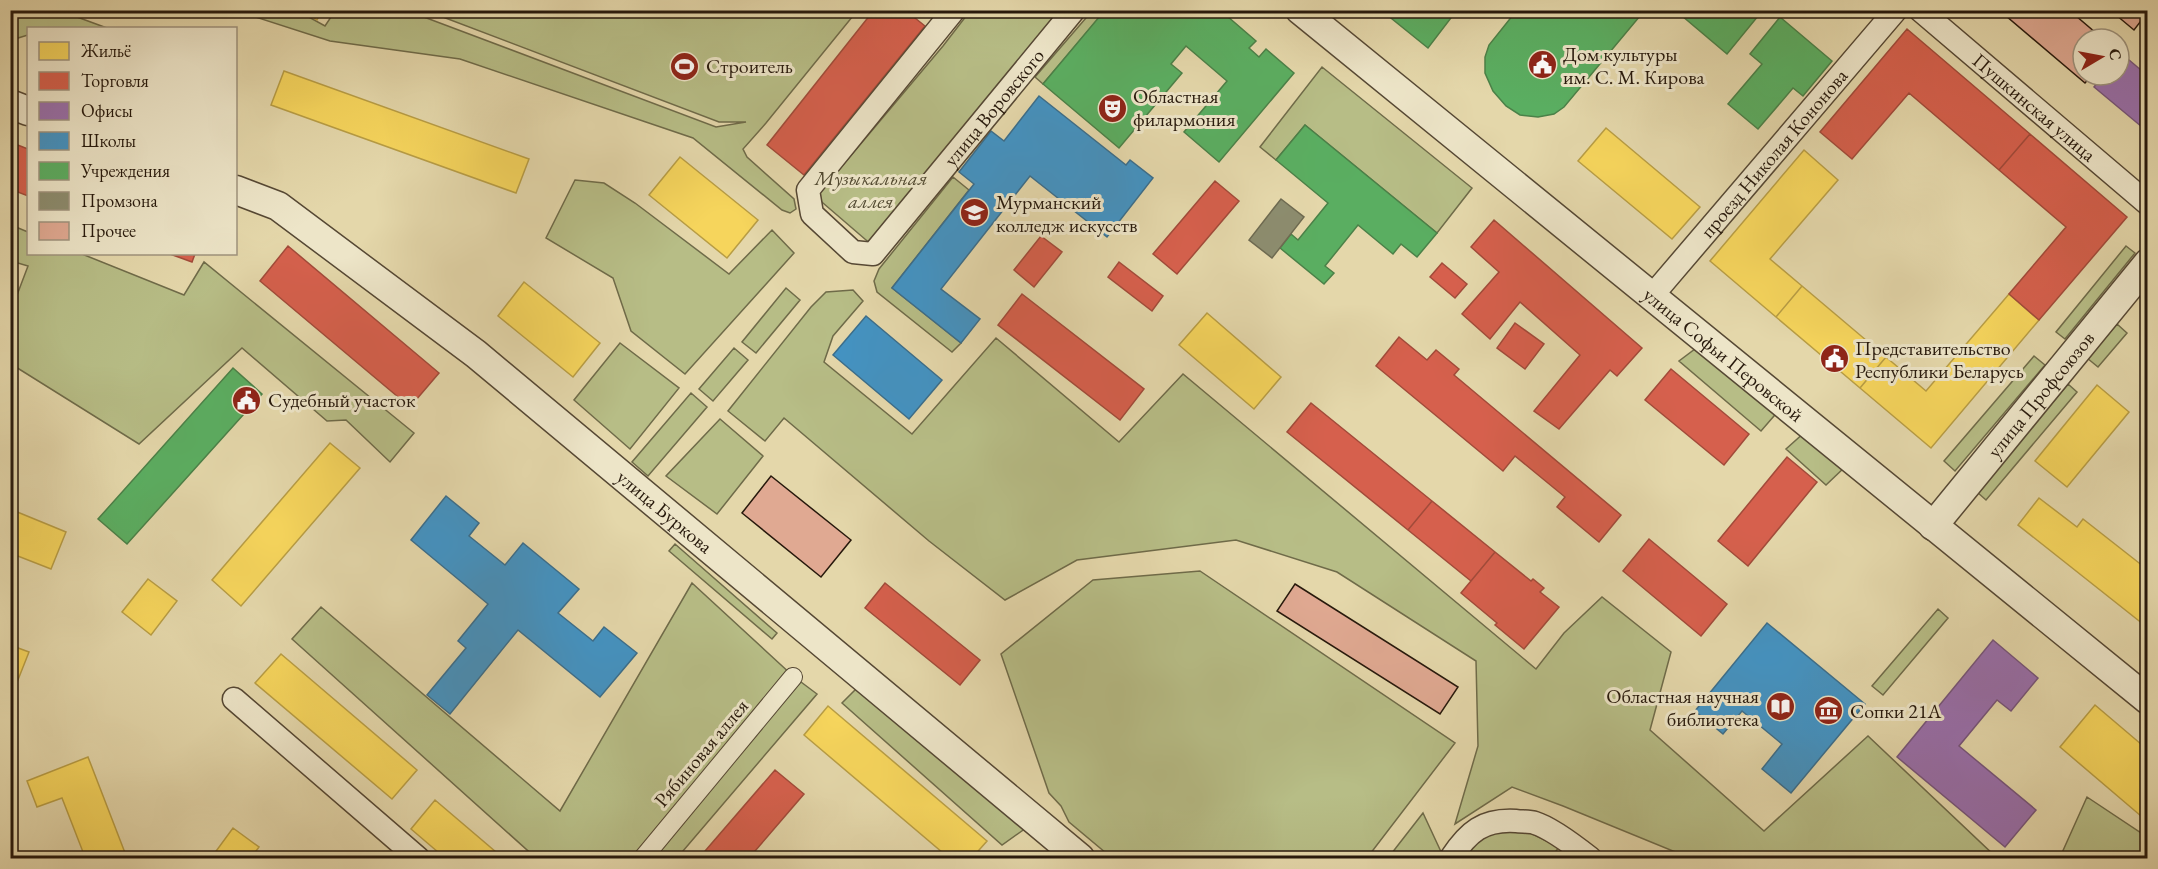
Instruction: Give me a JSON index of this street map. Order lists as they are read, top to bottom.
{
  "streets": {
    "street": [
      "Пушкинская улица",
      "улица Воровского",
      "проезд Николая Кононова",
      "улица Софьи Перовской",
      "улица Профсоюзов",
      "улица Буркова",
      "Рябиновая аллея"
    ]
  },
  "crossings": [
    ["проезд Николая Кононова", "улица Софьи Перовской"],
    ["улица Софьи Перовской", "улица Профсоюзов"]
  ],
  "parks": ["Музыкальная аллея"],
  "places": {
    "public building": ["Дом культуры им. С. М. Кирова", "Представительство Республики Беларусь", "Судебный участок"],
    "sports": ["Строитель"],
    "theatre": ["Областная филармония"],
    "school or university": ["Мурманский колледж искусств"],
    "library": ["Областная научная библиотека"],
    "museum": ["Сопки 21А"]
  },
  "legend": [
    "Жильё",
    "Торговля",
    "Офисы",
    "Школы",
    "Учреждения",
    "Промзона",
    "Прочее"
  ],
  "north": "right"
}
